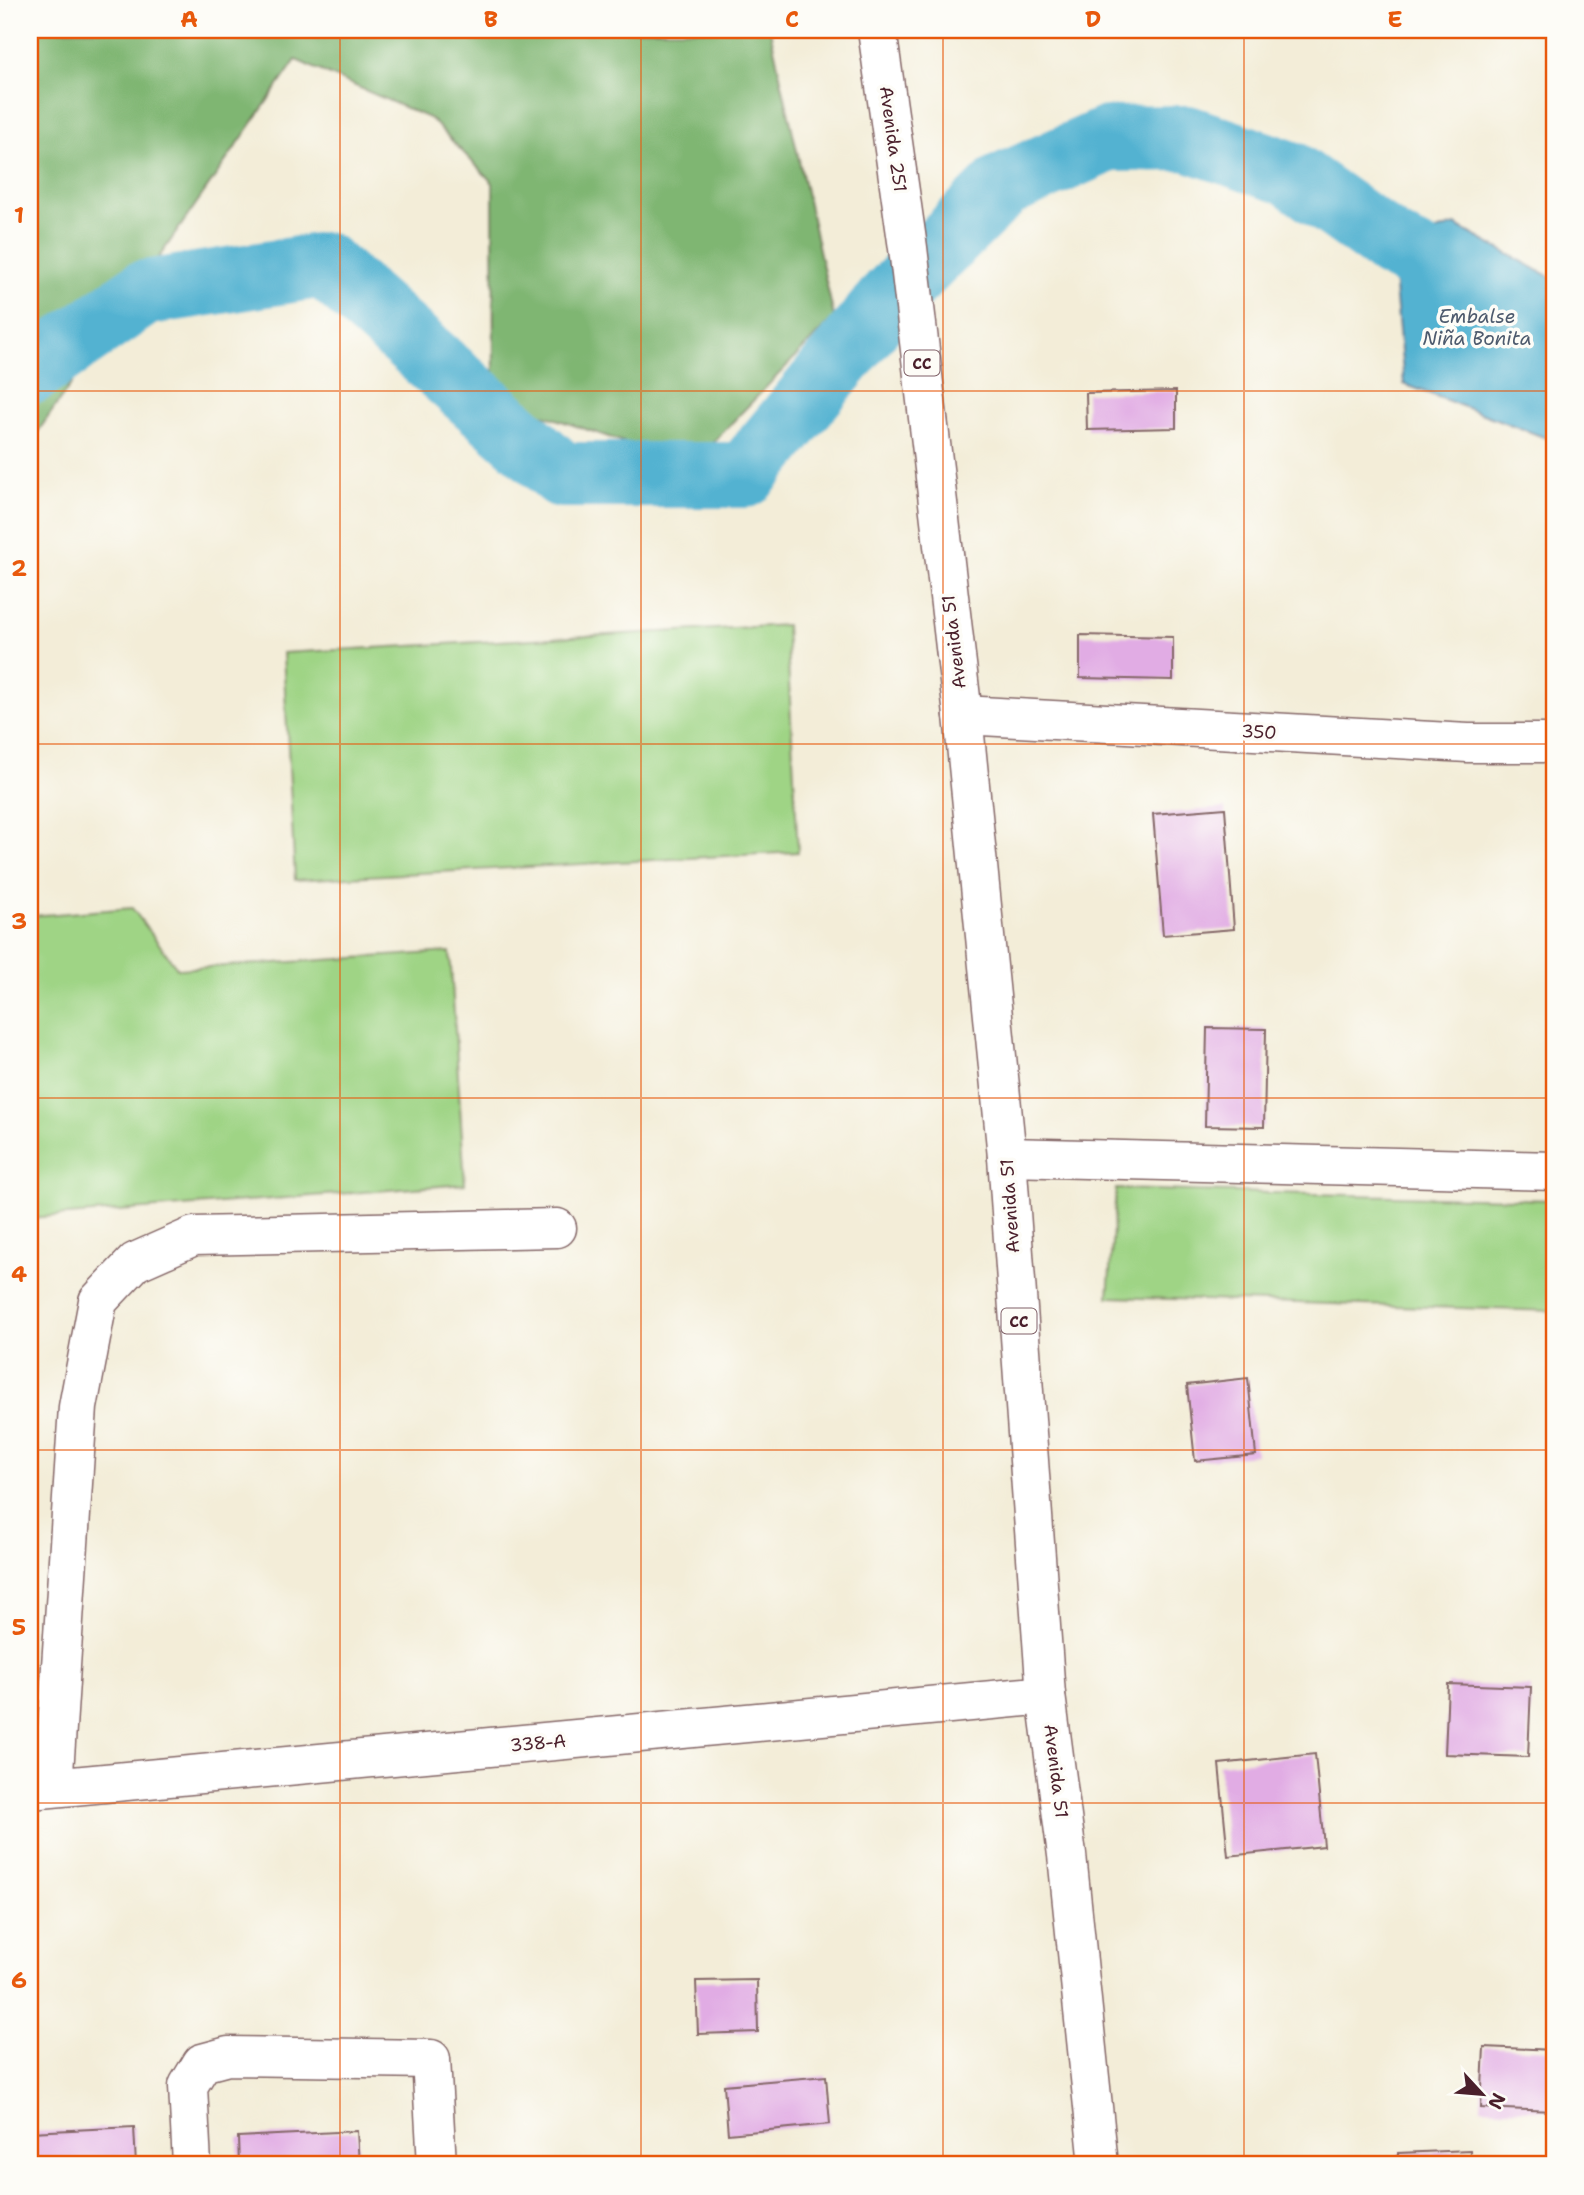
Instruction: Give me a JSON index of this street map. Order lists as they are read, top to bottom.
{
  "streets": {
    "main road": [
      "Avenida 251",
      "CC",
      "Avenida 51",
      "350",
      "338-A"
    ]
  },
  "crossings": [
    ["Avenida 251", "Avenida 51"],
    ["Avenida 51", "350"],
    ["Avenida 51", "338-A"]
  ],
  "water": ["Embalse Niña Bonita"],
  "north": "bottom right",
  "grid": {
    "columns": [
      "A",
      "B",
      "C",
      "D",
      "E"
    ],
    "rows": [
      "1",
      "2",
      "3",
      "4",
      "5",
      "6"
    ]
  }
}
